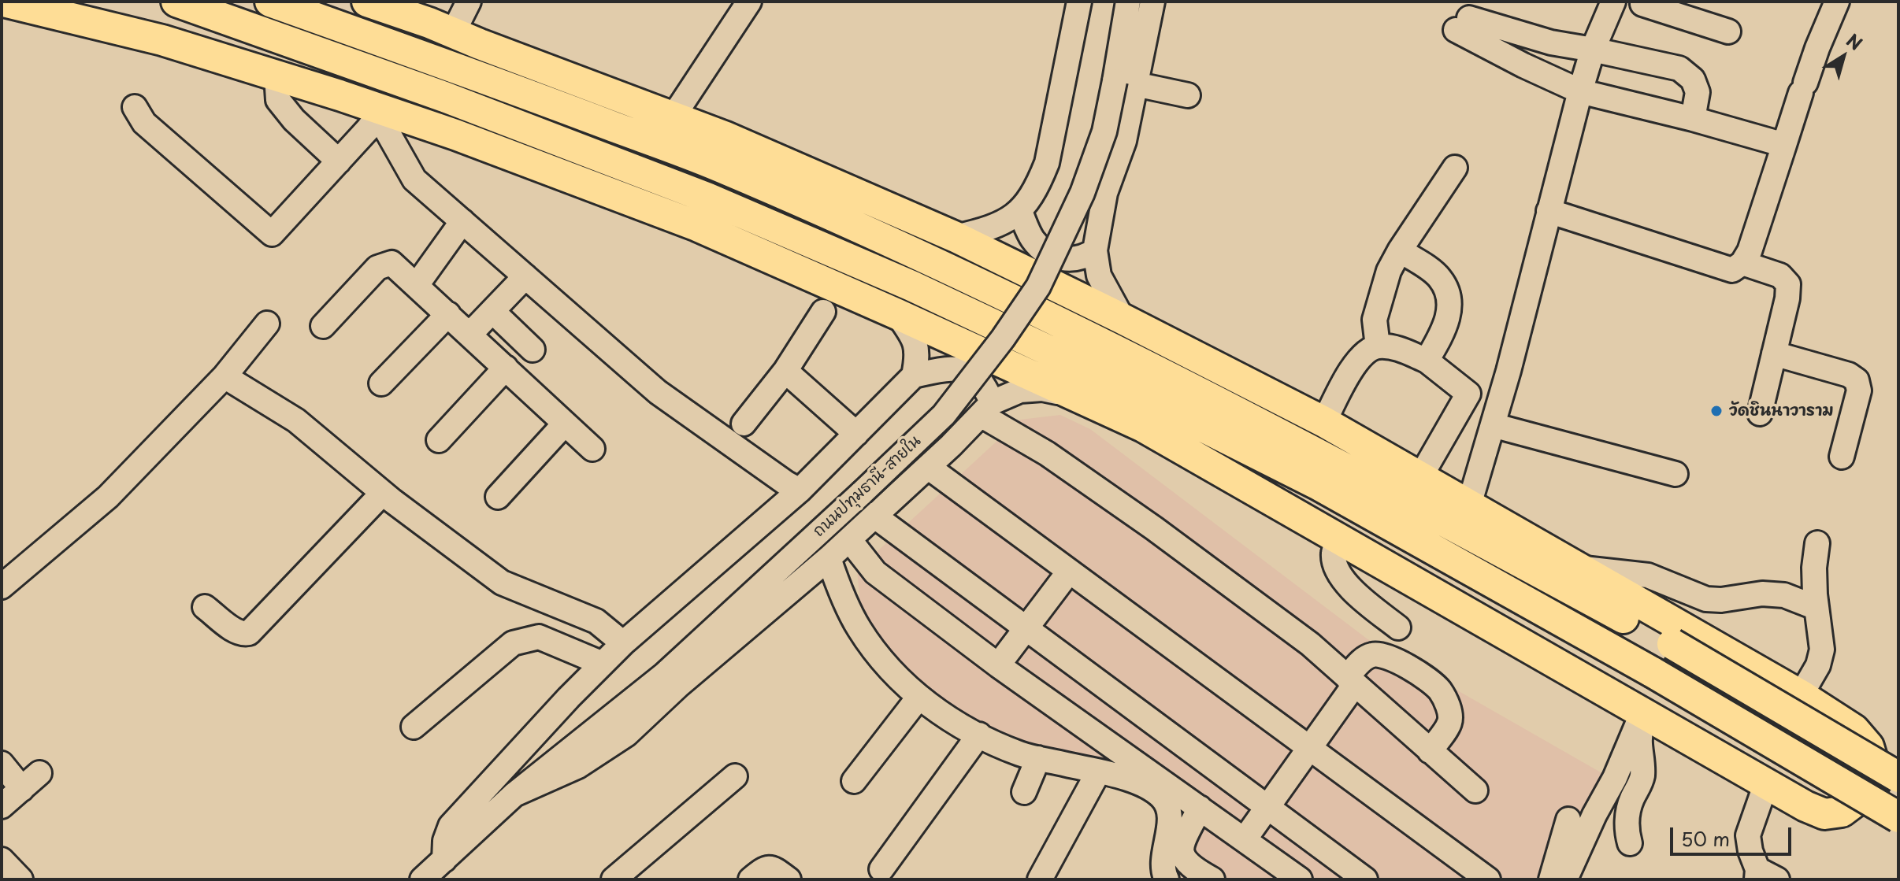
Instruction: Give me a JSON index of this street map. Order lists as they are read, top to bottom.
{
  "streets": {
    "street": ["ถนนปทุมธานี-สายใน"]
  },
  "places": ["วัดชินนาวาราม"],
  "scale_bar": "50 m",
  "north": "top right"
}
